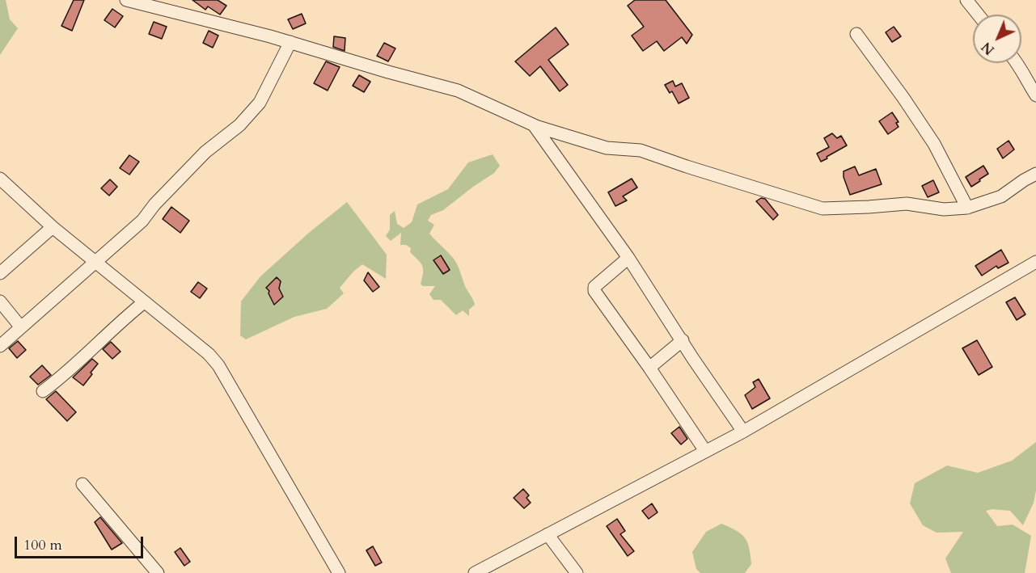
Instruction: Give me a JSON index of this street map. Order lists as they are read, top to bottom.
{
  "scale_bar": "100 m",
  "north": "bottom left"
}
